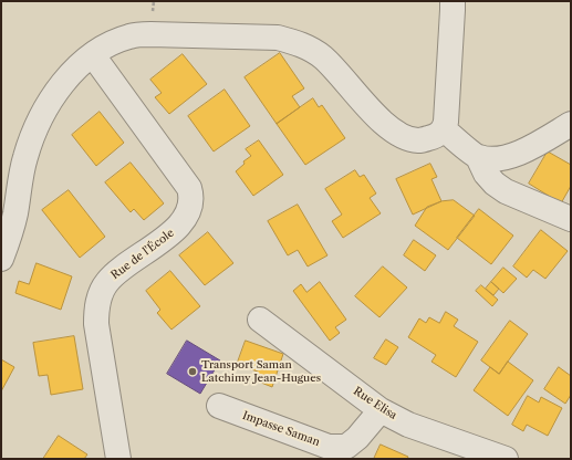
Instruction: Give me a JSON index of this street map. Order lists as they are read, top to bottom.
{
  "streets": {
    "street": ["Rue de l'École", "Rue Elisa", "Impasse Saman"]
  },
  "crossings": [
    ["Rue Elisa", "Impasse Saman"]
  ],
  "places": ["Transport Saman Latchimy Jean-Hugues"]
}
